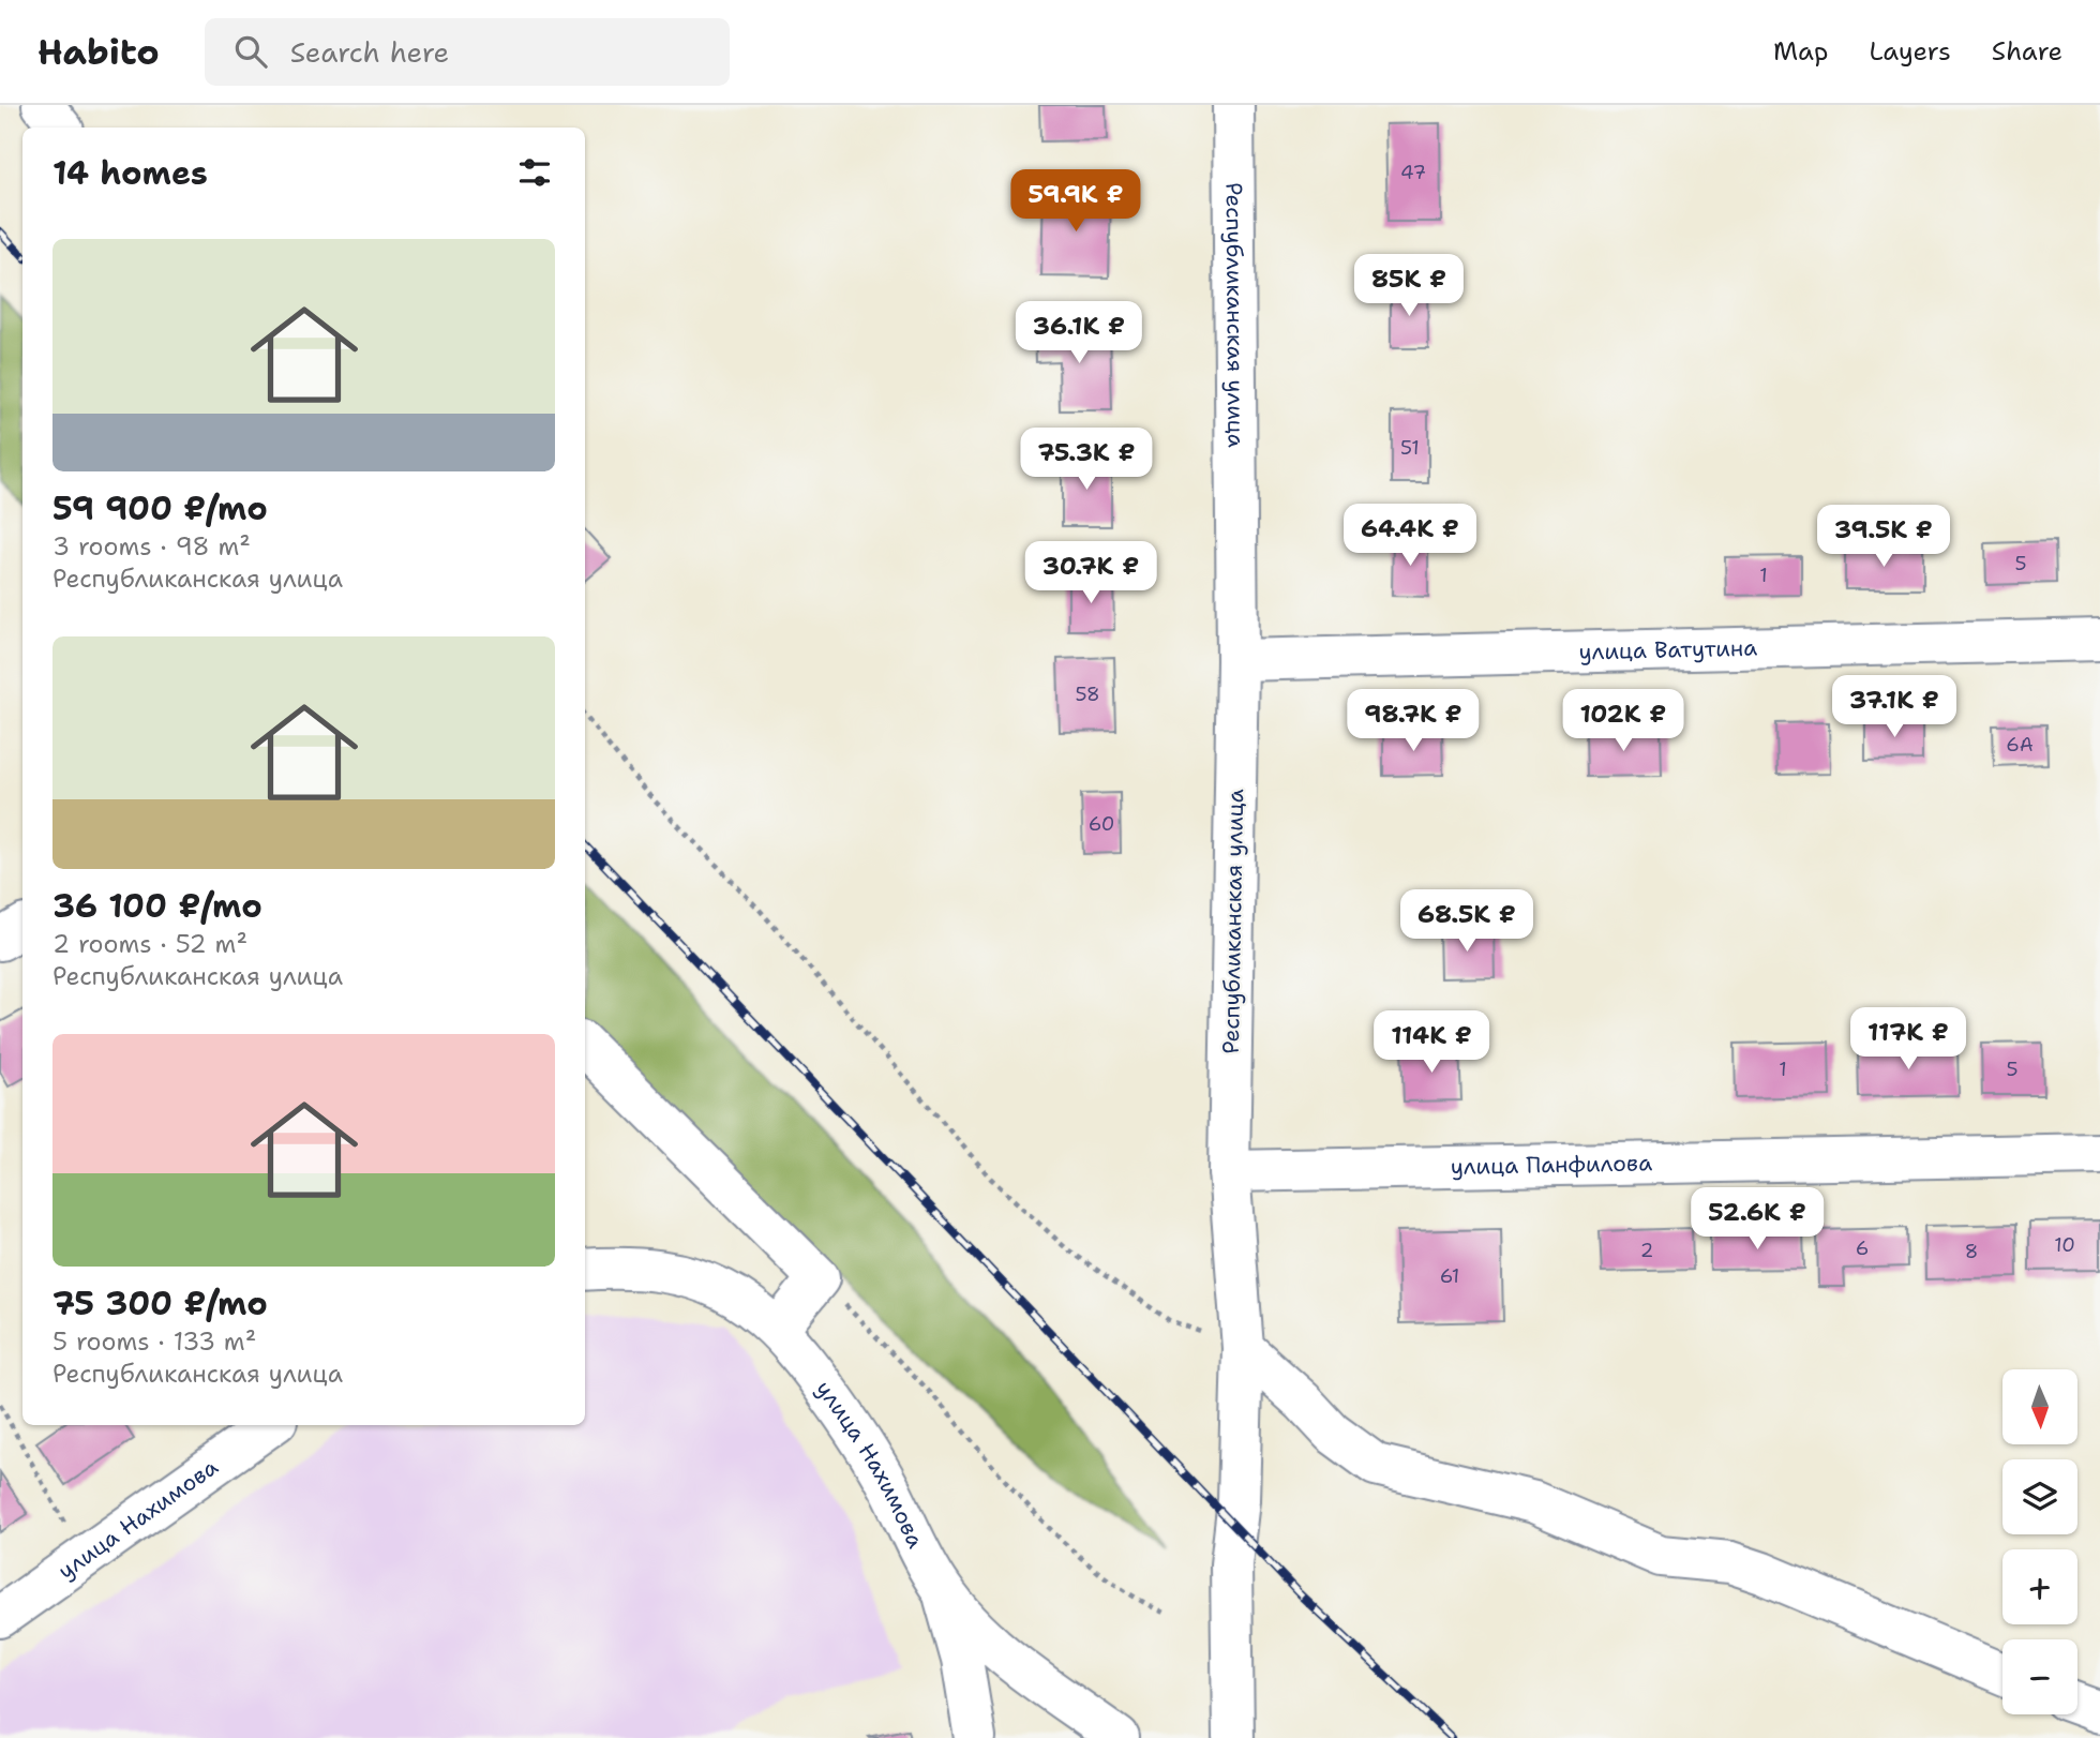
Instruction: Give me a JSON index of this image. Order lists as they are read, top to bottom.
{
  "streets": {
    "street": [
      "Республиканская улица",
      "улица Ватутина",
      "улица Панфилова",
      "улица Нахимова"
    ]
  },
  "crossings": [
    ["Республиканская улица", "улица Ватутина"],
    ["Республиканская улица", "улица Панфилова"]
  ],
  "house_numbers": [
    "47",
    "51",
    "5",
    "1",
    "58",
    "6А",
    "60",
    "1",
    "5",
    "10",
    "6",
    "2",
    "8",
    "61"
  ],
  "north": "bottom",
  "page": {
    "header": "Habito",
    "search": "Search here",
    "nav": ["Map", "Layers", "Share"],
    "heading": "14 homes",
    "price": [
      "59.9K ₽",
      "85K ₽",
      "36.1K ₽",
      "75.3K ₽",
      "64.4K ₽",
      "39.5K ₽",
      "30.7K ₽",
      "37.1K ₽",
      "98.7K ₽",
      "102K ₽",
      "68.5K ₽",
      "117K ₽",
      "114K ₽",
      "52.6K ₽"
    ],
    "list": [
      {
        "name": "59 900 ₽/mo",
        "note": "3 rooms · 98 m² · Республиканская улица"
      },
      {
        "name": "36 100 ₽/mo",
        "note": "2 rooms · 52 m² · Республиканская улица"
      },
      {
        "name": "75 300 ₽/mo",
        "note": "5 rooms · 133 m² · Республиканская улица"
      }
    ],
    "map_buttons": ["+", "−"]
  }
}
